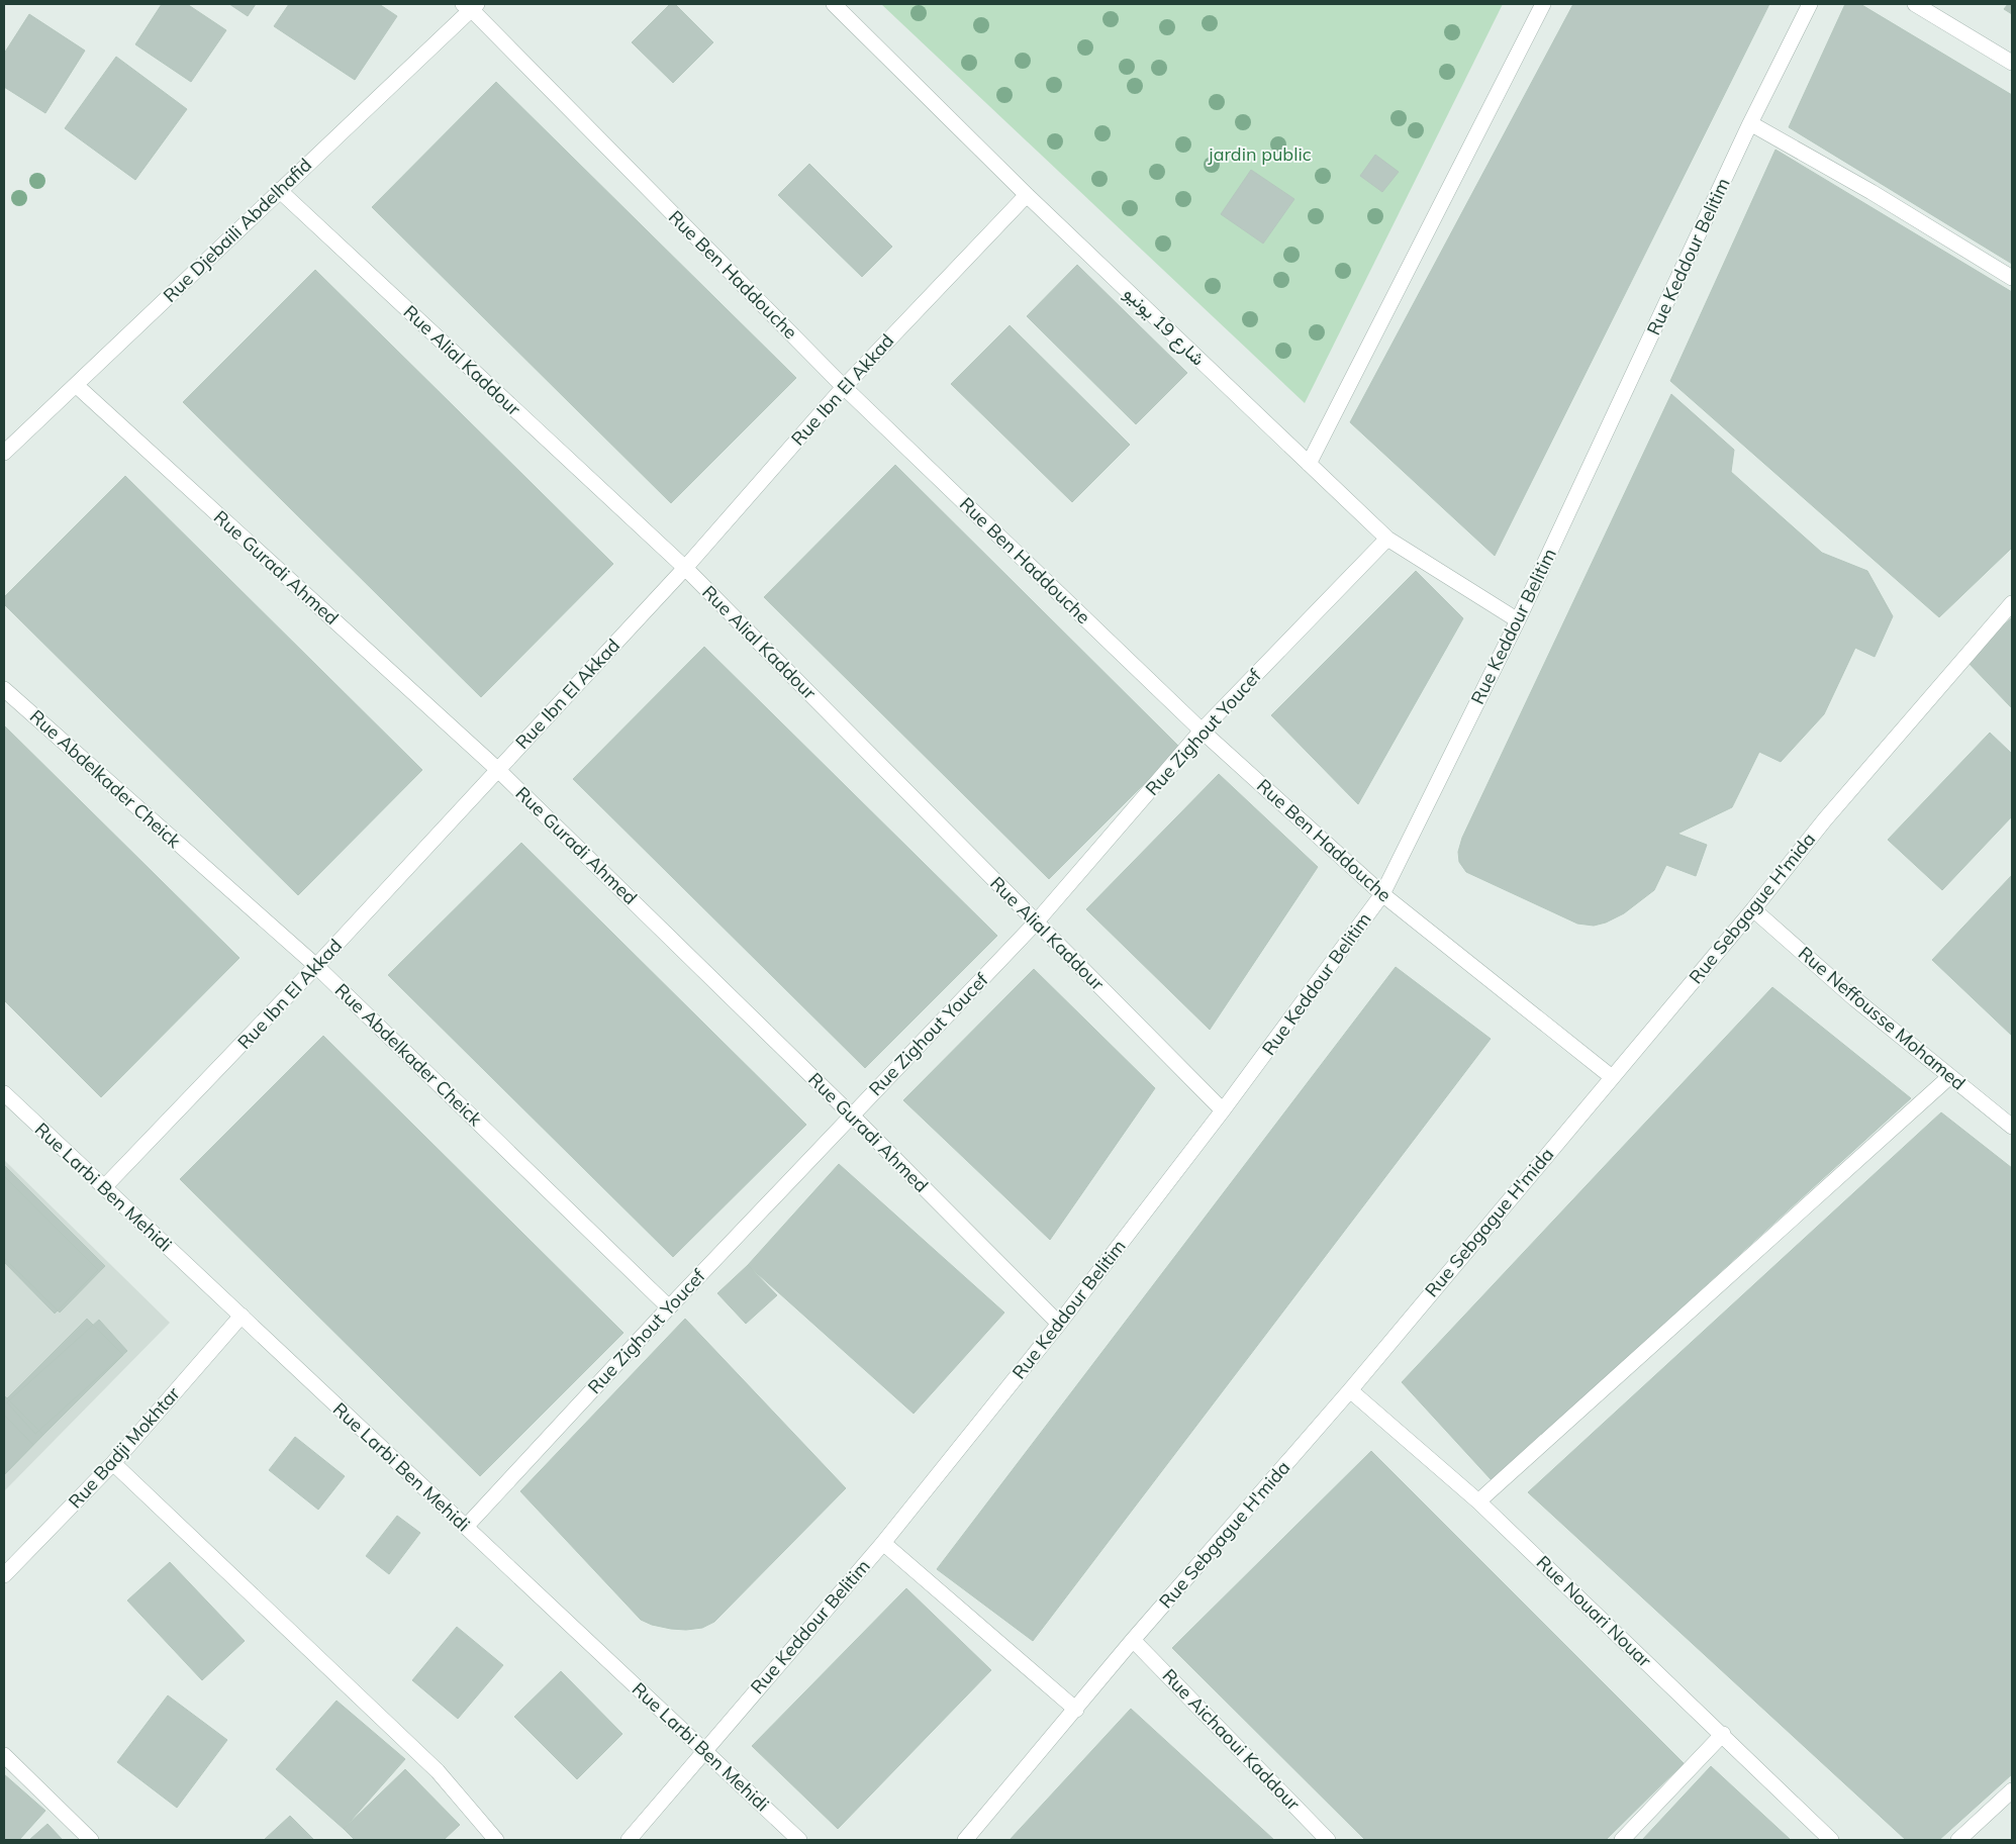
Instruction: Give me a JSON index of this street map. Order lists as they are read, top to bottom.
{
  "streets": {
    "street": [
      "Rue Djebaili Abdelhafid",
      "Rue Keddour Belitim",
      "Rue Ben Haddouche",
      "شارع 19 يونيو",
      "Rue Alial Kaddour",
      "Rue Ibn El Akkad",
      "Rue Guradi Ahmed",
      "Rue Zighout Youcef",
      "Rue Abdelkader Cheick",
      "Rue Sebgague H'mida",
      "Rue Neffousse Mohamed",
      "Rue Larbi Ben Mehidi",
      "Rue Badji Mokhtar",
      "Rue Nouari Nouar",
      "Rue Aichaoui Kaddour"
    ]
  },
  "crossings": [
    ["Rue Djebaili Abdelhafid", "Rue Ben Haddouche"],
    ["Rue Djebaili Abdelhafid", "Rue Alial Kaddour"],
    ["Rue Djebaili Abdelhafid", "Rue Guradi Ahmed"],
    ["Rue Keddour Belitim", "Rue Ben Haddouche"],
    ["Rue Keddour Belitim", "شارع 19 يونيو"],
    ["Rue Keddour Belitim", "Rue Alial Kaddour"],
    ["Rue Keddour Belitim", "Rue Guradi Ahmed"],
    ["Rue Keddour Belitim", "Rue Larbi Ben Mehidi"],
    ["Rue Ben Haddouche", "Rue Ibn El Akkad"],
    ["Rue Ben Haddouche", "Rue Zighout Youcef"],
    ["Rue Ben Haddouche", "Rue Sebgague H'mida"],
    ["شارع 19 يونيو", "Rue Ibn El Akkad"],
    ["شارع 19 يونيو", "Rue Zighout Youcef"],
    ["Rue Alial Kaddour", "Rue Ibn El Akkad"],
    ["Rue Alial Kaddour", "Rue Zighout Youcef"],
    ["Rue Ibn El Akkad", "Rue Guradi Ahmed"],
    ["Rue Ibn El Akkad", "Rue Abdelkader Cheick"],
    ["Rue Ibn El Akkad", "Rue Larbi Ben Mehidi"],
    ["Rue Guradi Ahmed", "Rue Zighout Youcef"],
    ["Rue Zighout Youcef", "Rue Abdelkader Cheick"],
    ["Rue Zighout Youcef", "Rue Larbi Ben Mehidi"],
    ["Rue Sebgague H'mida", "Rue Neffousse Mohamed"],
    ["Rue Sebgague H'mida", "Rue Nouari Nouar"],
    ["Rue Sebgague H'mida", "Rue Aichaoui Kaddour"],
    ["Rue Larbi Ben Mehidi", "Rue Badji Mokhtar"]
  ],
  "parks": ["jardin public"]
}
